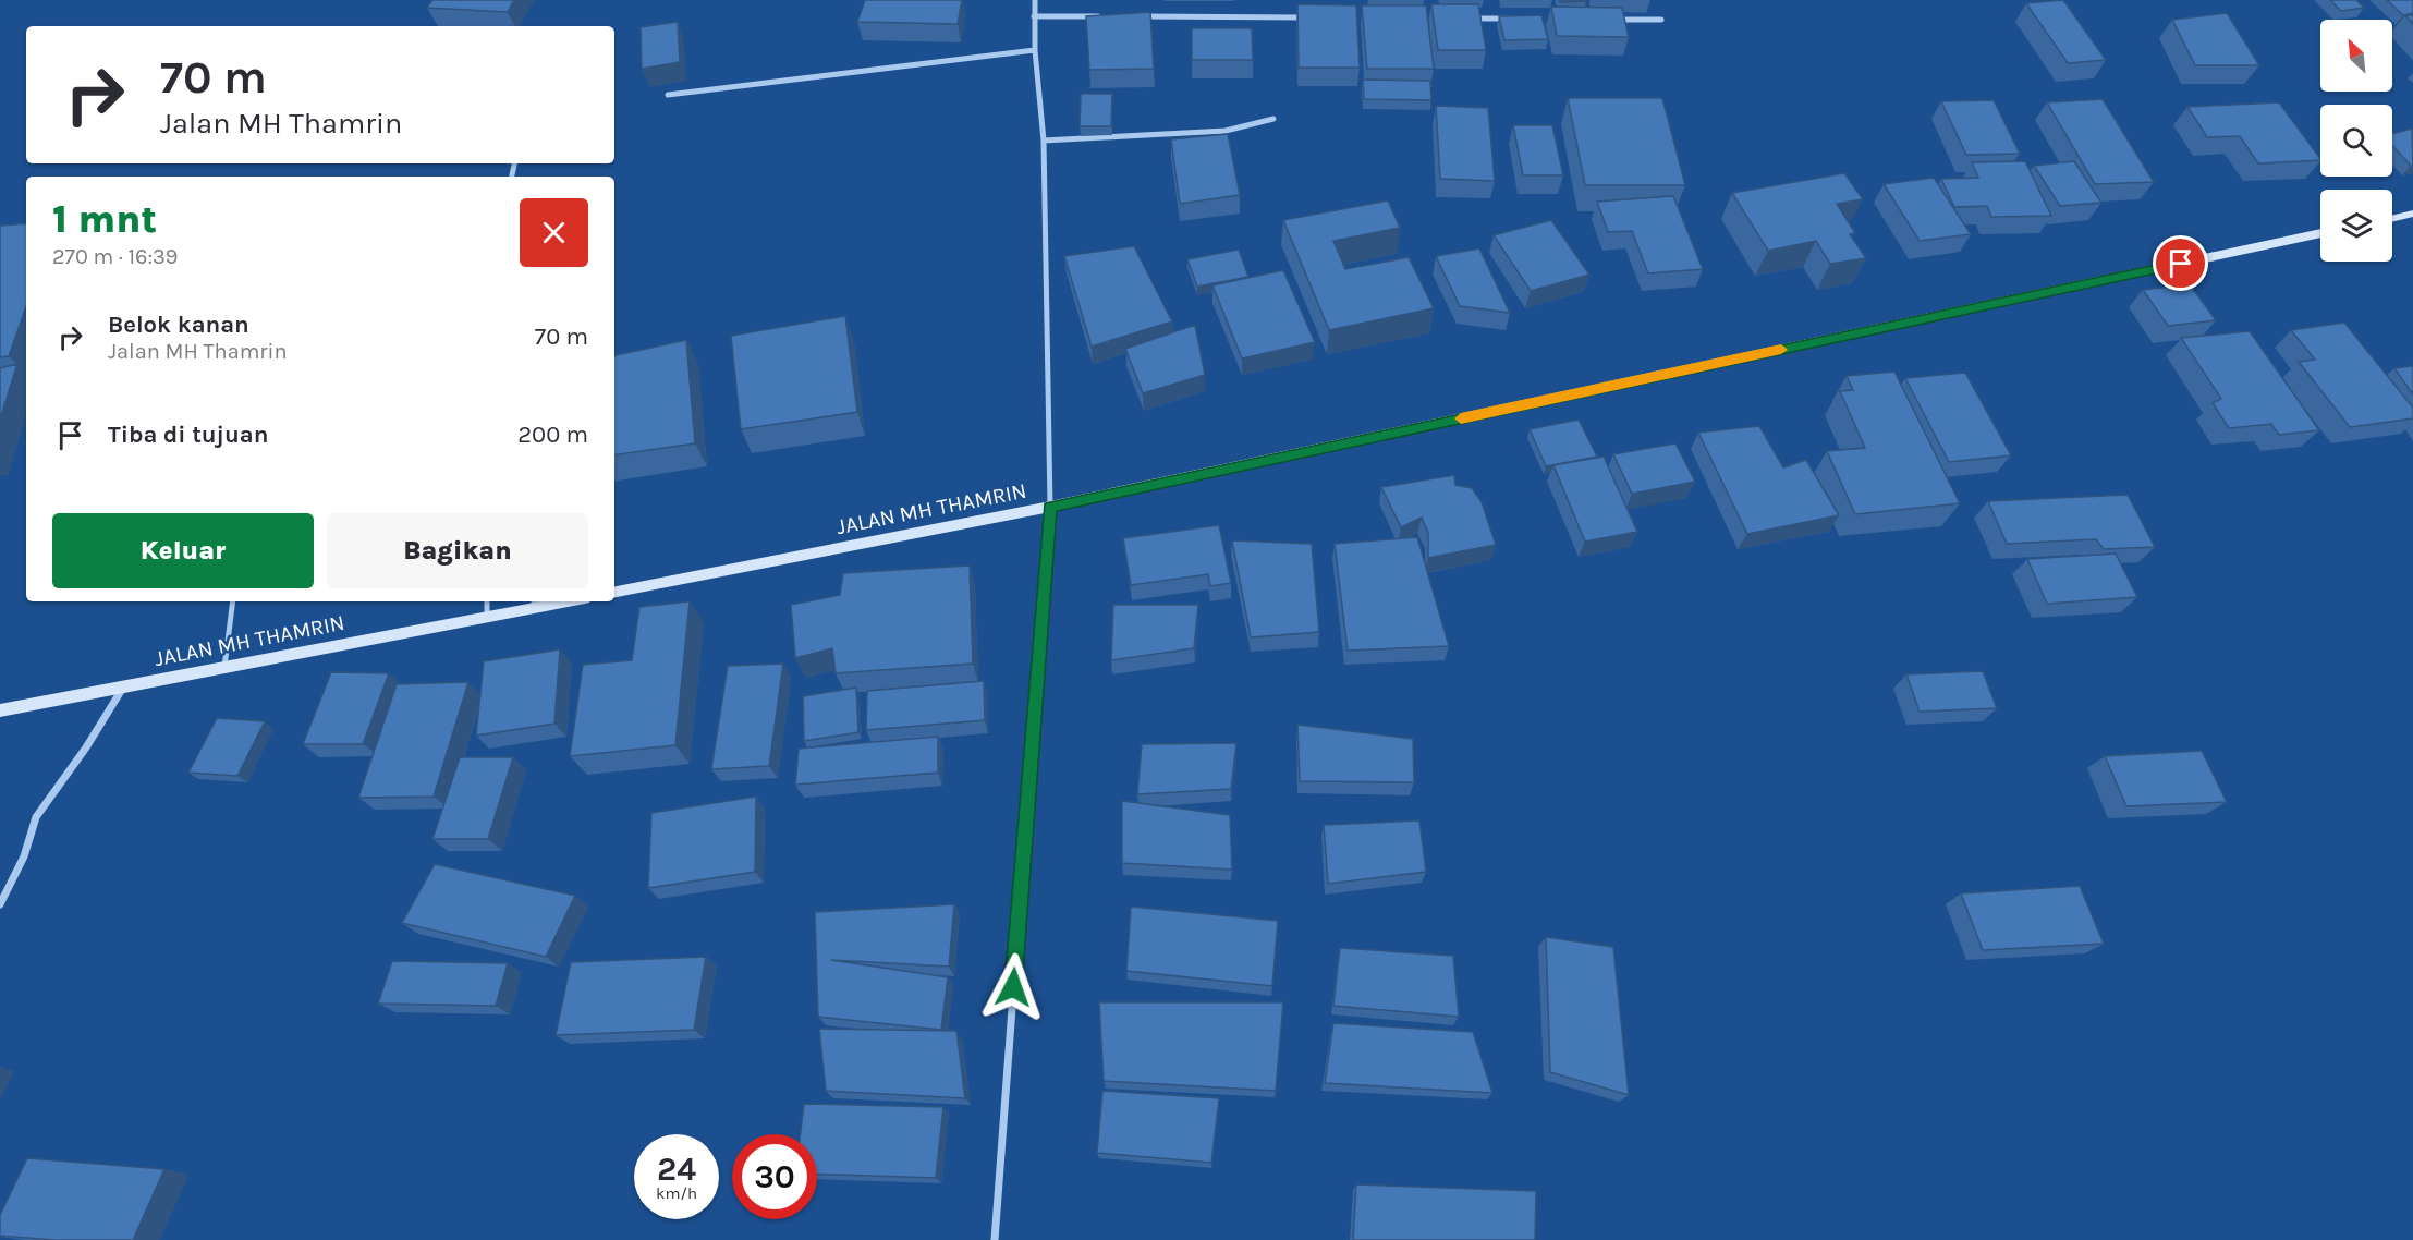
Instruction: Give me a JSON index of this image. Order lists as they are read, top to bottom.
{
  "streets": {
    "main road": ["JALAN MH THAMRIN"]
  },
  "north": "top left",
  "page": {
    "turn": ["70 m", "Jalan MH Thamrin"],
    "heading": ["1 mnt", "270 m · 16:39"],
    "list": [
      {
        "name": "Belok kanan",
        "note": "Jalan MH Thamrin",
        "value": "70 m"
      },
      {
        "name": "Tiba di tujuan",
        "value": "200 m"
      }
    ],
    "buttons": ["Keluar", "Bagikan"],
    "speed": "24 km/h",
    "limit": "30"
  }
}
